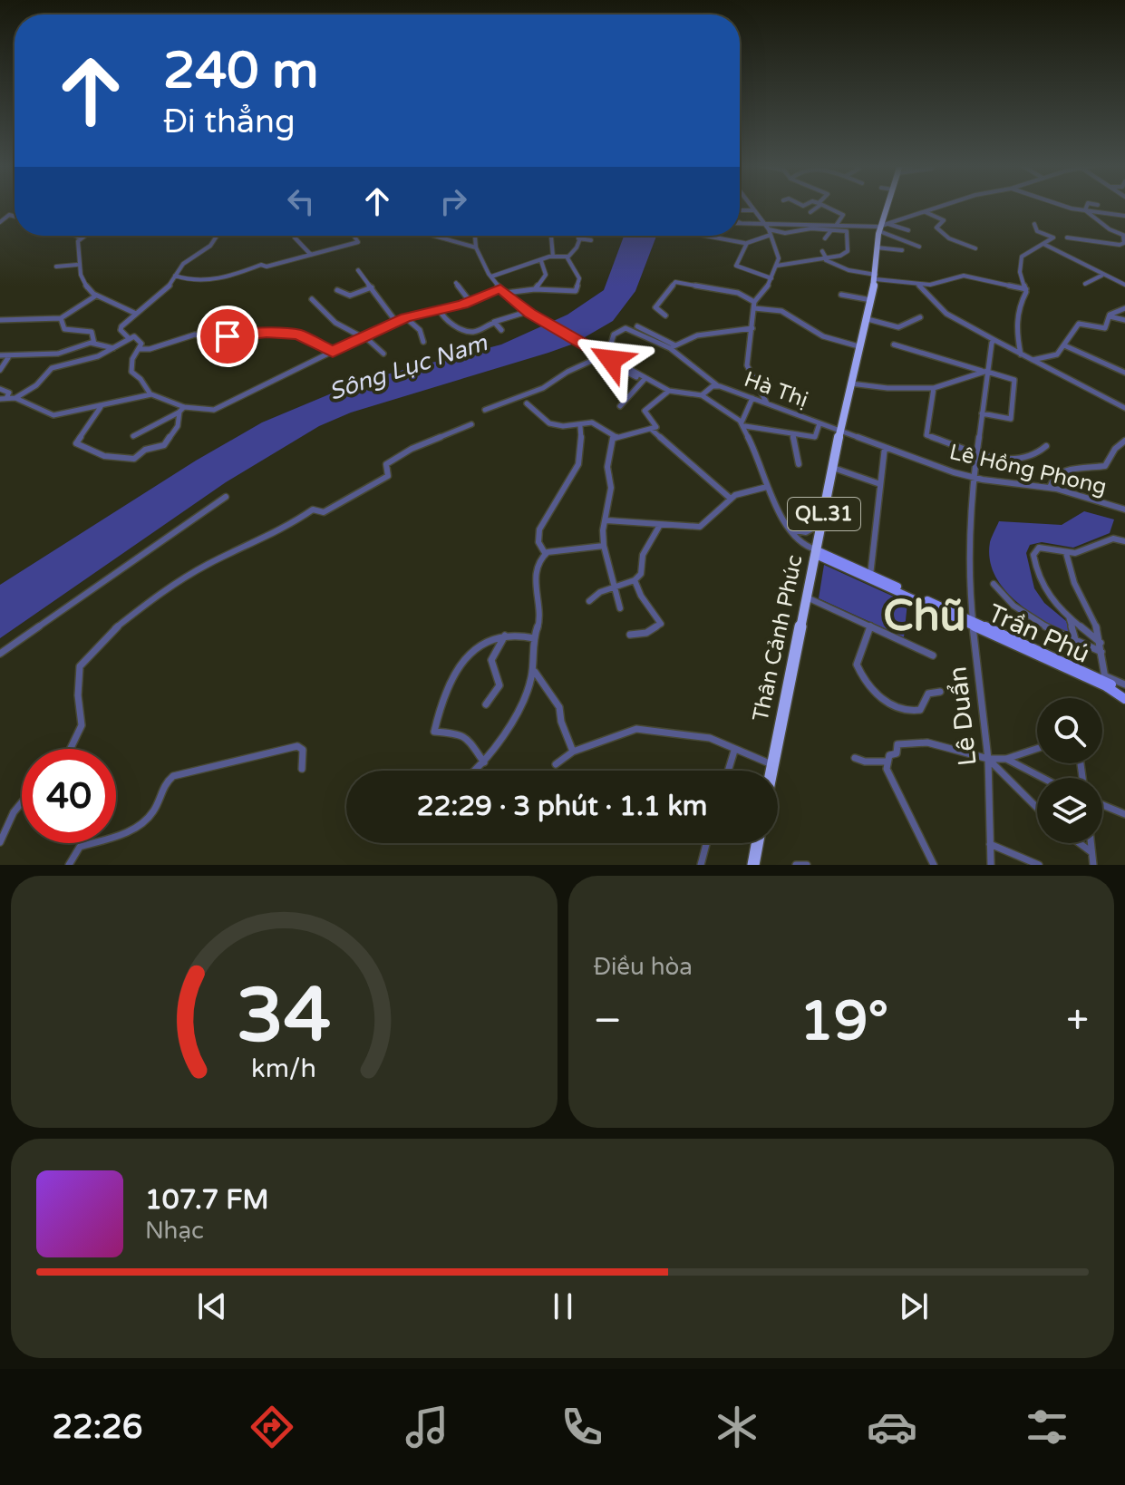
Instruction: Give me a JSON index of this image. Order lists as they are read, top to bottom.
{
  "streets": {
    "highway": ["QL.31", "Thân Cảnh Phúc"],
    "main road": ["Trần Phú"],
    "street": ["Hà Thị", "Lê Hồng Phong", "Lê Duẩn"]
  },
  "crossings": [
    ["Hà Thị", "Lê Hồng Phong"],
    ["Hà Thị", "Thân Cảnh Phúc"],
    ["Lê Hồng Phong", "Thân Cảnh Phúc"],
    ["Lê Hồng Phong", "Lê Duẩn"],
    ["QL.31", "Thân Cảnh Phúc"],
    ["Trần Phú", "Thân Cảnh Phúc"],
    ["Trần Phú", "Lê Duẩn"]
  ],
  "districts": ["Chũ"],
  "water": ["Sông Lục Nam"],
  "page": {
    "turn": ["240 m", "Đi thẳng"],
    "limit": "40",
    "trip": "22:29 · 3 phút · 1.1 km",
    "tile": "Điều hòa",
    "heat": ["−", "19°", "+"],
    "song": ["107.7 FM", "Nhạc"],
    "tabs": "22:26",
    "gauge": ["34", "km/h"]
  }
}
